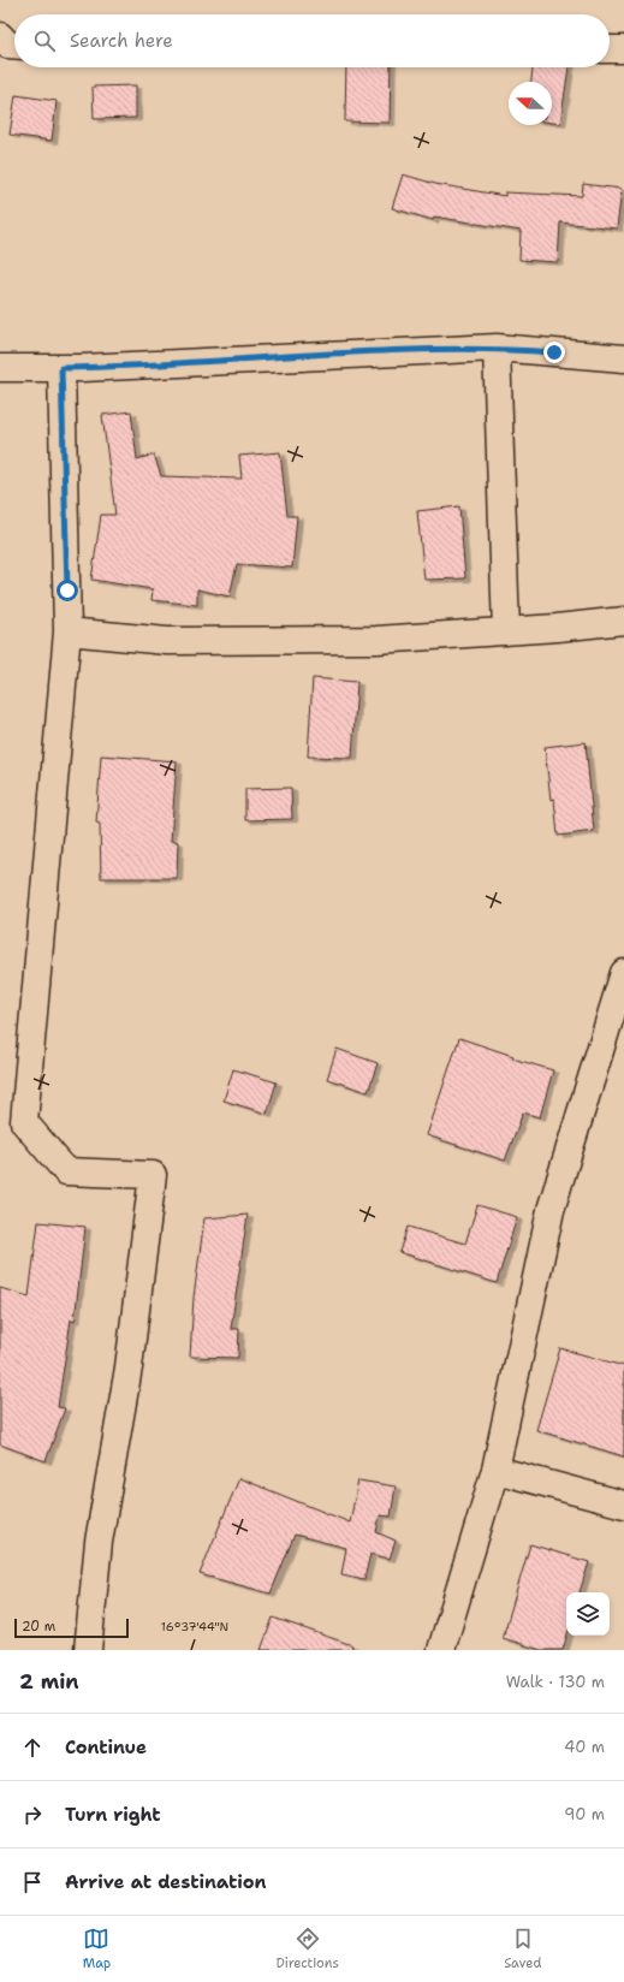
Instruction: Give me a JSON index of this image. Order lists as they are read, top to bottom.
{
  "scale_bar": "20 m",
  "north": "left",
  "page": {
    "search": "Search here",
    "scale": "20 m",
    "heading": ["2 min", "Walk · 130 m"],
    "list": [
      ["Continue", "40 m"],
      ["Turn right", "90 m"],
      "Arrive at destination"
    ],
    "nav": ["Map", "Directions", "Saved"]
  },
  "coordinates": ["16°37'44\"N"]
}
